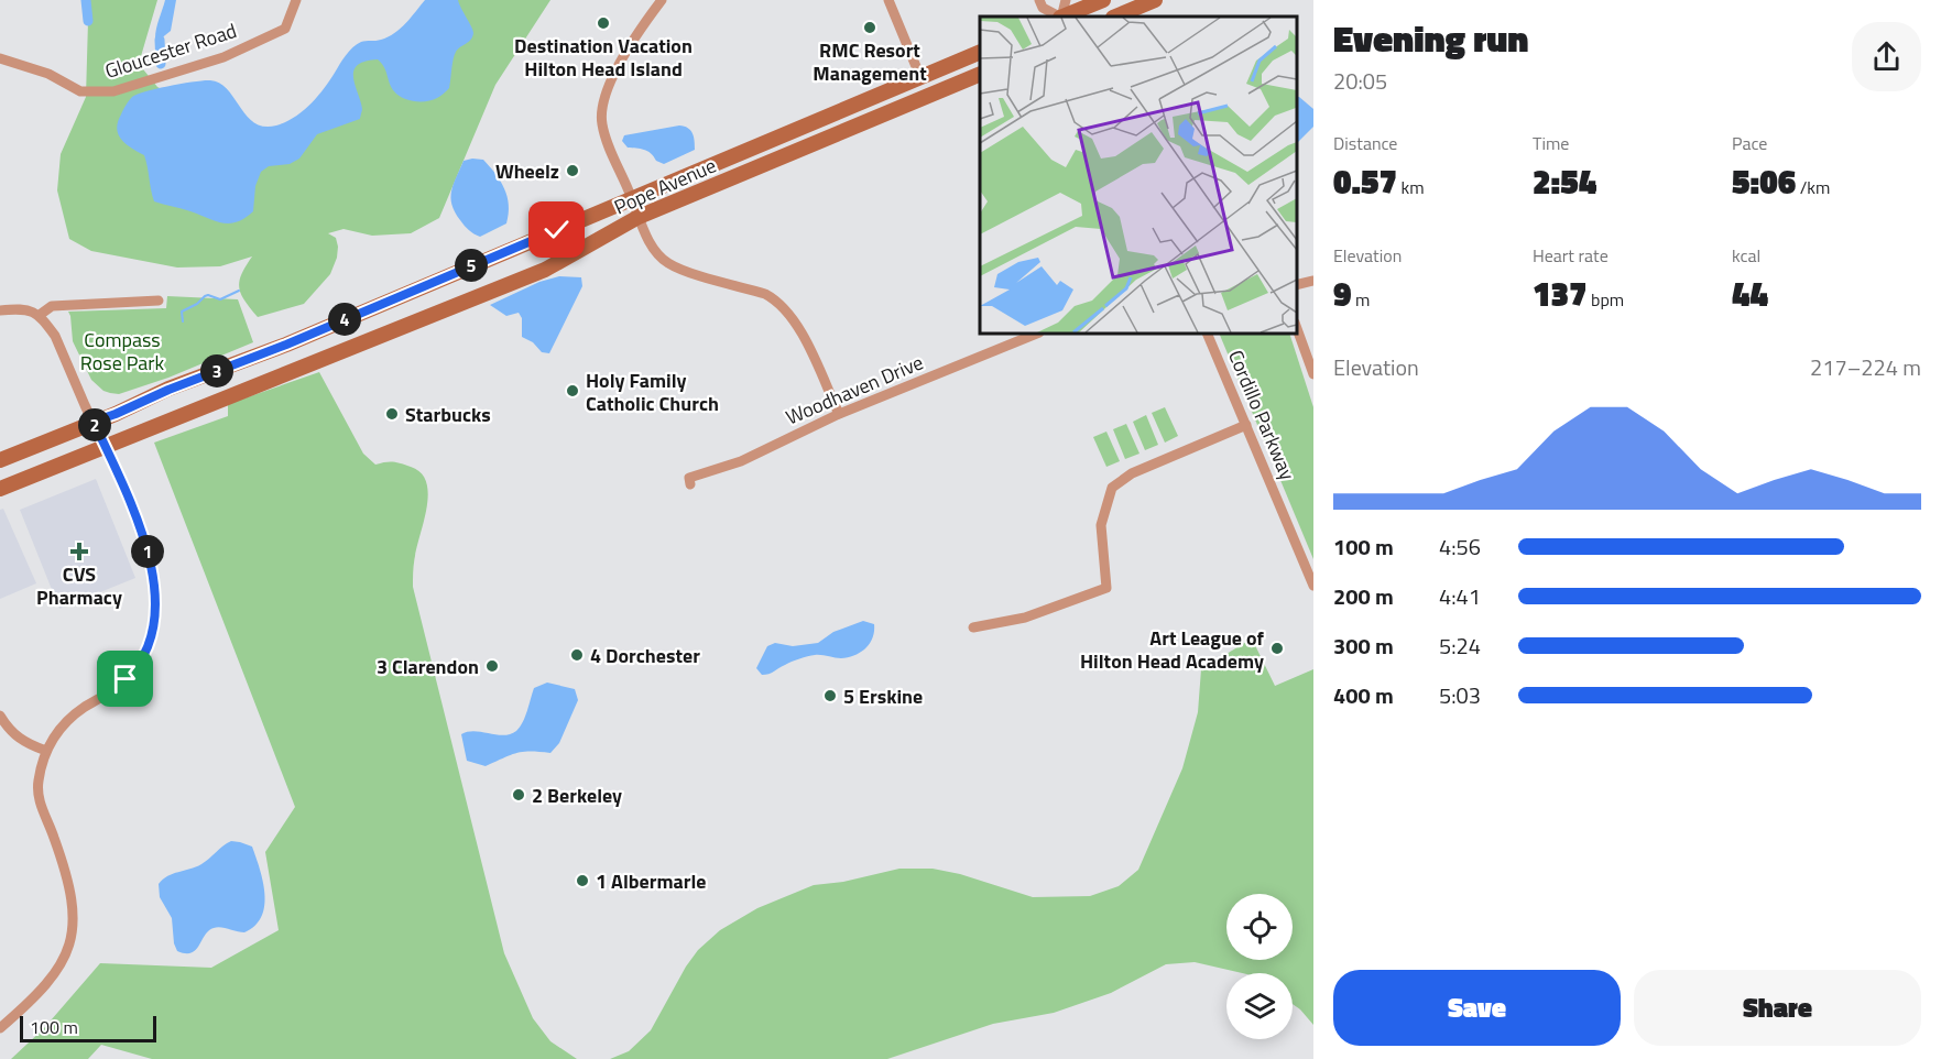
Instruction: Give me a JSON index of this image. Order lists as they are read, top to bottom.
{
  "streets": {
    "main road": ["Pope Avenue"],
    "street": ["Gloucester Road", "Woodhaven Drive", "Cordillo Parkway"]
  },
  "parks": ["Compass Rose Park"],
  "places": {
    "other": [
      "Destination Vacation Hilton Head Island",
      "RMC Resort Management",
      "Wheelz",
      "Holy Family Catholic Church",
      "Starbucks",
      "Art League of Hilton Head Academy",
      "4 Dorchester",
      "3 Clarendon",
      "5 Erskine",
      "2 Berkeley",
      "1 Albermarle"
    ],
    "health": ["CVS Pharmacy"]
  },
  "scale_bar": "100 m",
  "page": {
    "heading": ["Evening run", "20:05"],
    "stats": [
      ["Distance", "0.57 km"],
      ["Time", "2:54"],
      ["Pace", "5:06 /km"],
      ["Elevation", "9 m"],
      ["Heart rate", "137 bpm"],
      ["kcal", "44"]
    ],
    "pins": [
      "5",
      "4",
      "3",
      "2",
      "1"
    ],
    "chart": ["Elevation", "217–224 m"],
    "list": [
      {
        "name": "100 m",
        "note": "4:56"
      },
      {
        "name": "200 m",
        "note": "4:41"
      },
      {
        "name": "300 m",
        "note": "5:24"
      },
      {
        "name": "400 m",
        "note": "5:03"
      }
    ],
    "buttons": ["Save", "Share"],
    "scale": "100 m"
  }
}
